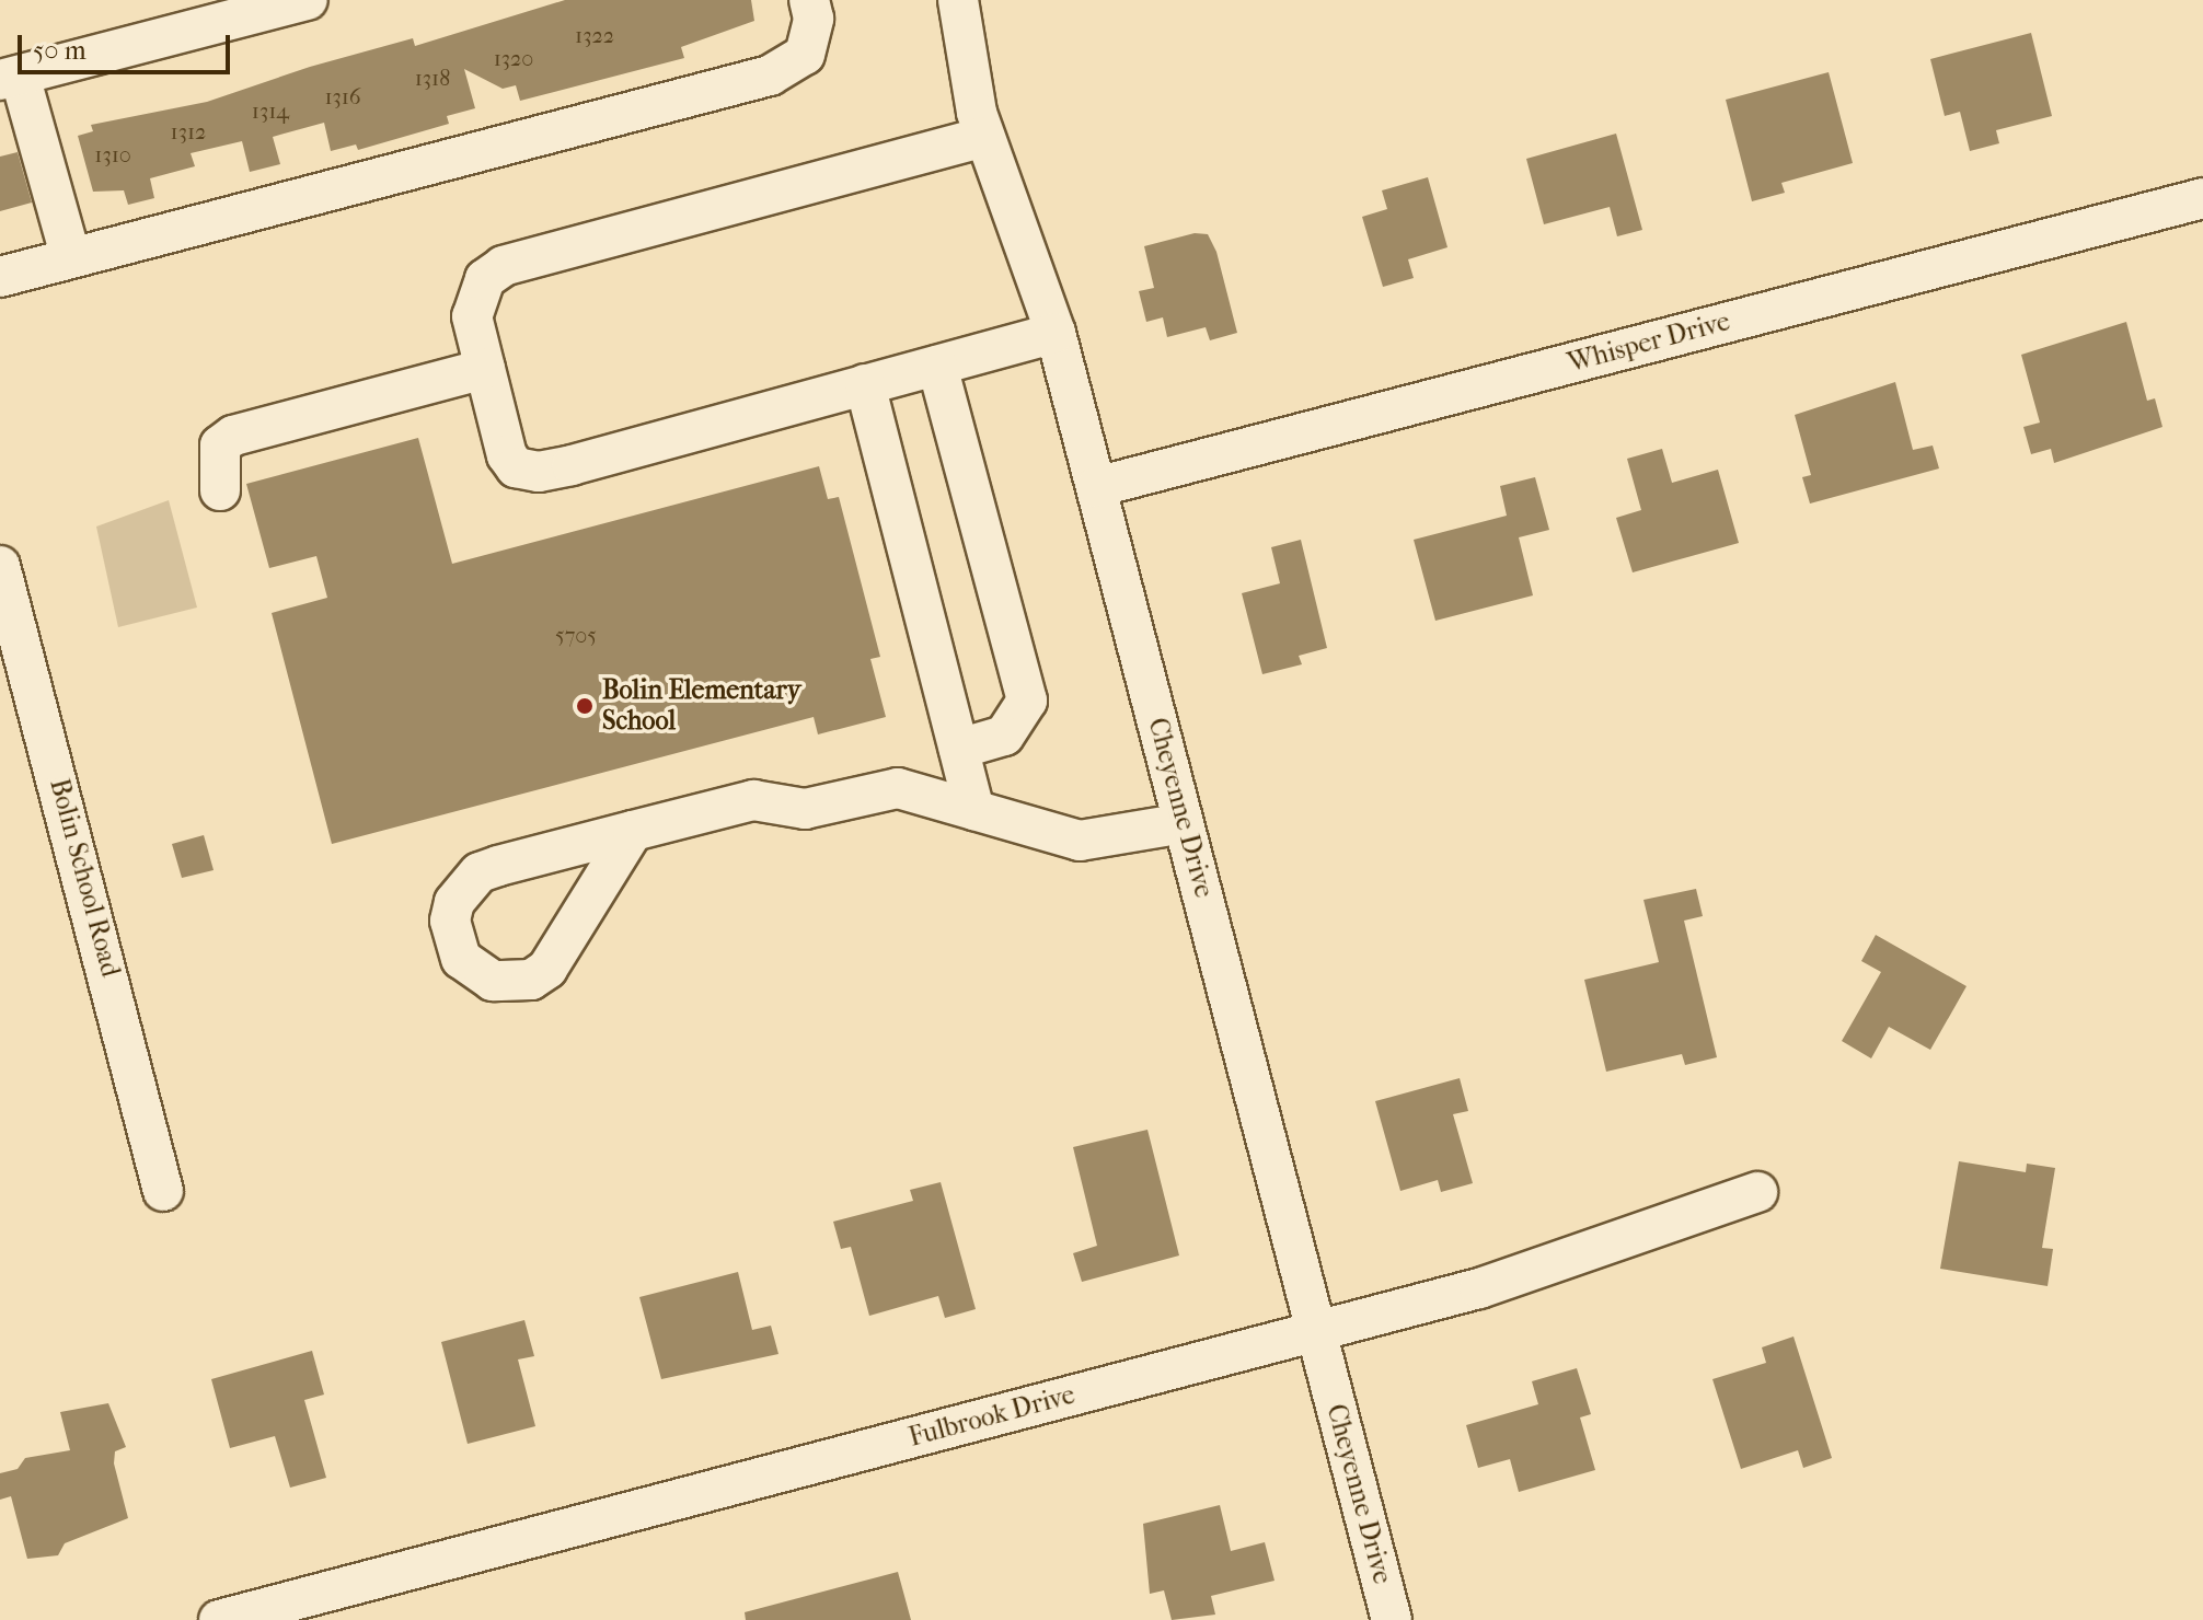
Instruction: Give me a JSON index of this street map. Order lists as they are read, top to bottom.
{
  "streets": {
    "street": [
      "Whisper Drive",
      "Cheyenne Drive",
      "Bolin School Road",
      "Fulbrook Drive"
    ]
  },
  "crossings": [
    ["Whisper Drive", "Cheyenne Drive"],
    ["Cheyenne Drive", "Fulbrook Drive"]
  ],
  "places": ["Bolin Elementary School"],
  "house_numbers": [
    "1322",
    "1320",
    "1318",
    "1316",
    "1314",
    "1312",
    "1310",
    "5705"
  ],
  "scale_bar": "50 m"
}
